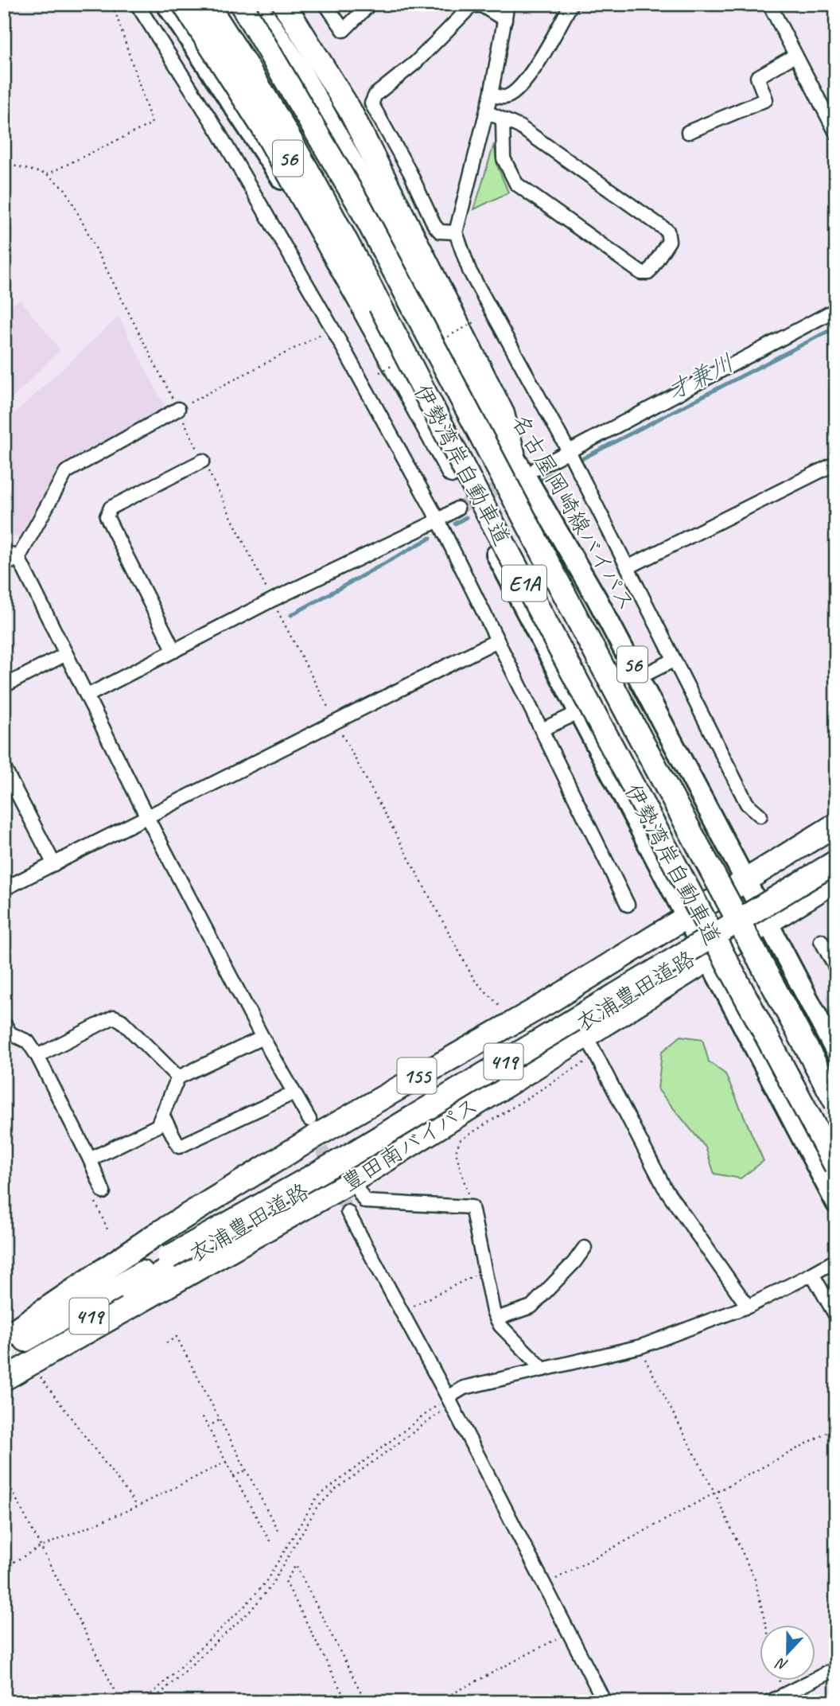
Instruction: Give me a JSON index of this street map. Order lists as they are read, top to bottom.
{
  "streets": {
    "highway": [
      "伊勢湾岸自動車道",
      "E1A",
      "衣浦豊田道路",
      "419",
      "155",
      "豊田南バイパス"
    ],
    "main road": ["56", "名古屋岡崎線バイパス"]
  },
  "crossings": [
    ["名古屋岡崎線バイパス", "155"],
    ["名古屋岡崎線バイパス", "豊田南バイパス"]
  ],
  "water": ["才兼川"],
  "north": "bottom"
}
